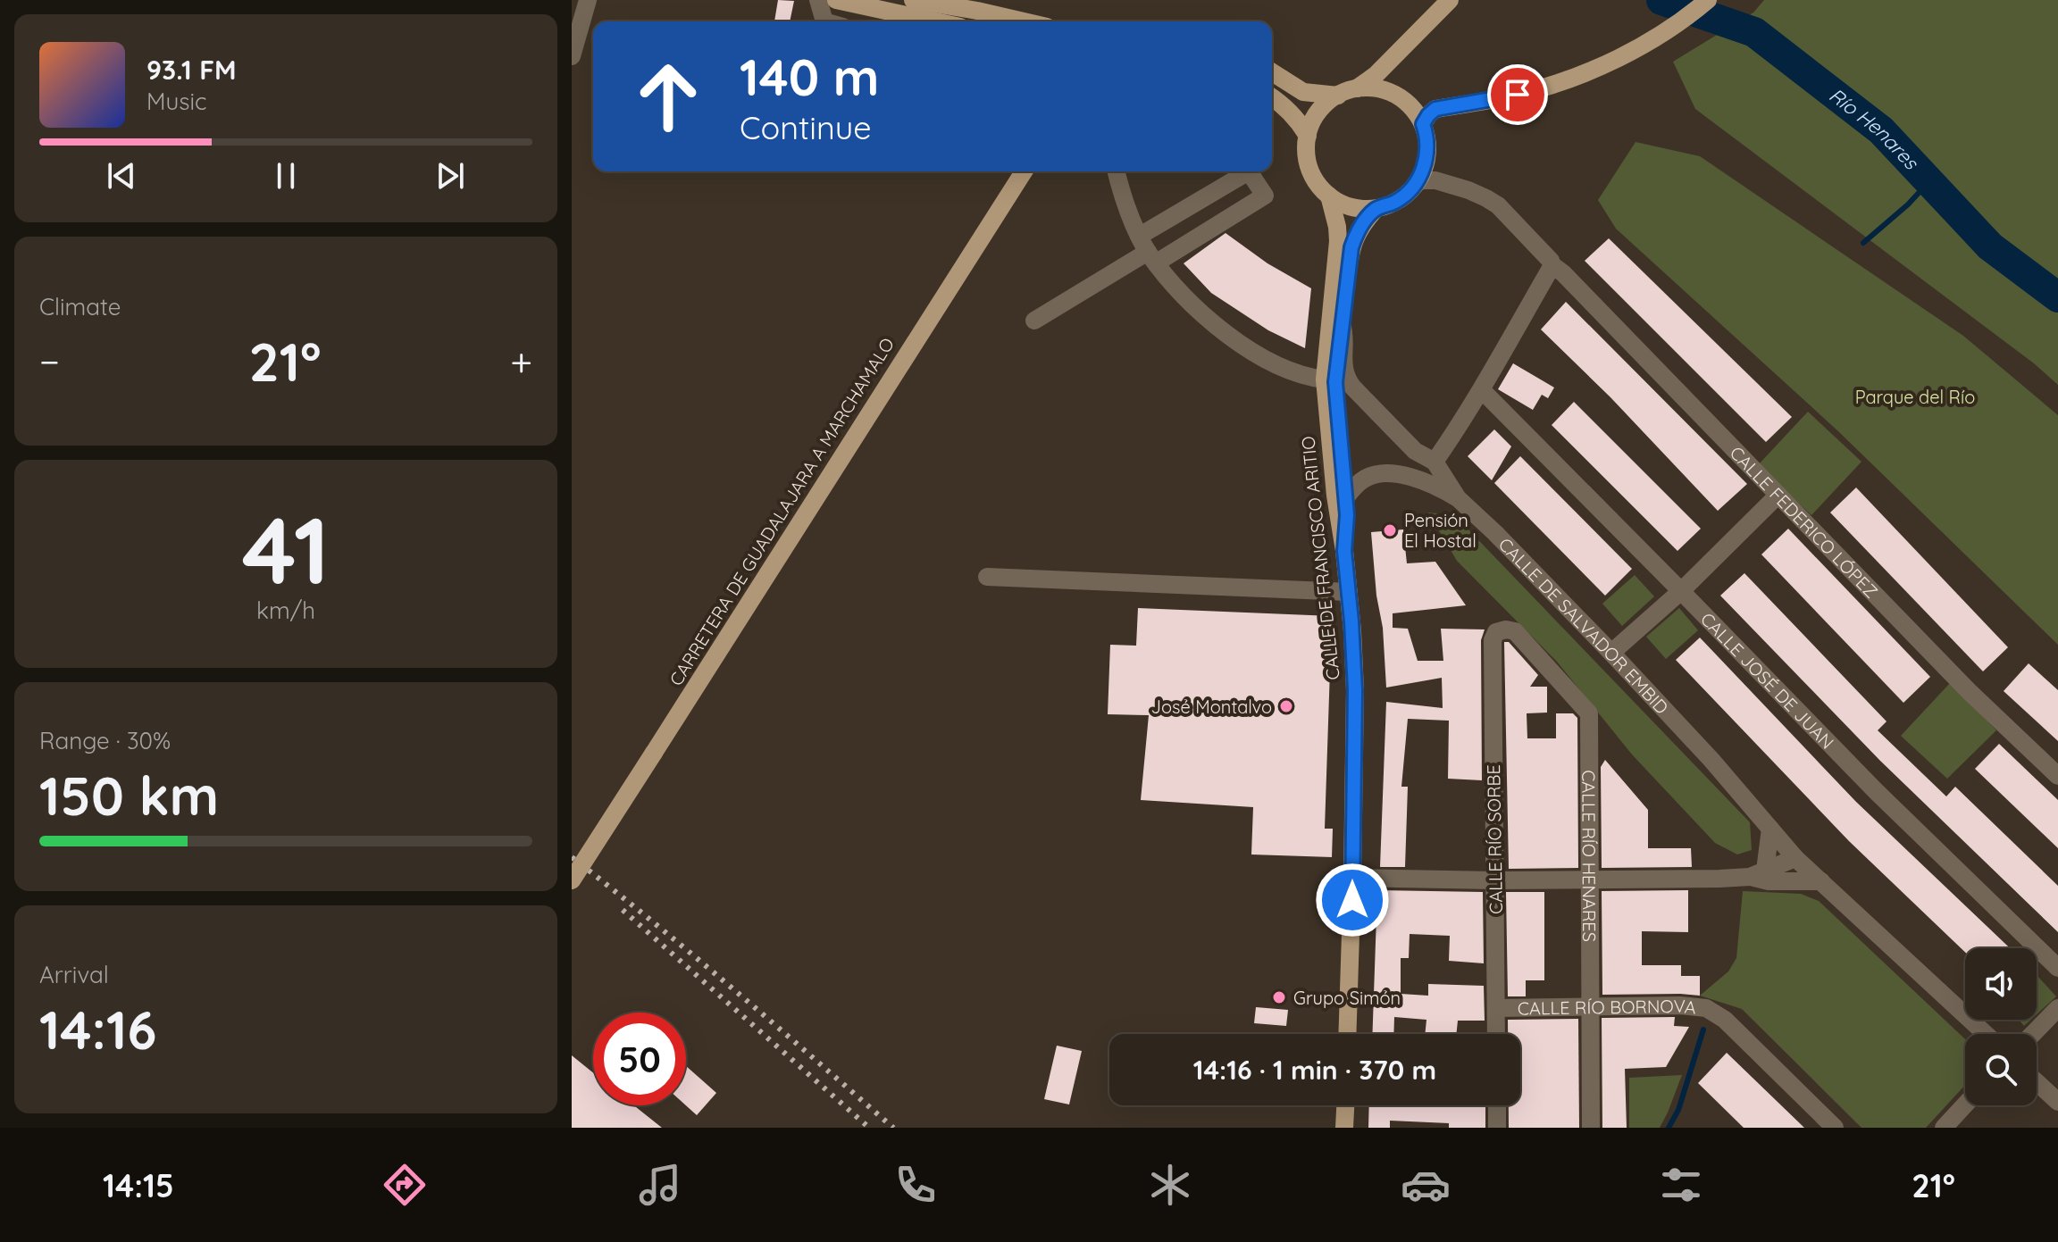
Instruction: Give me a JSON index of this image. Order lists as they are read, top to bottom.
{
  "streets": {
    "main road": ["CARRETERA DE GUADALAJARA A MARCHAMALO", "CALLE DE FRANCISCO ARITIO"],
    "street": [
      "CALLE FEDERICO LÓPEZ",
      "CALLE DE SALVADOR EMBID",
      "CALLE JOSÉ DE JUAN",
      "CALLE RÍO SORBE",
      "CALLE RÍO HENARES",
      "CALLE RÍO BORNOVA"
    ]
  },
  "crossings": [
    ["CALLE FEDERICO LÓPEZ", "CALLE DE FRANCISCO ARITIO"],
    ["CALLE RÍO SORBE", "CALLE RÍO HENARES"],
    ["CALLE RÍO SORBE", "CALLE RÍO BORNOVA"],
    ["CALLE RÍO HENARES", "CALLE RÍO BORNOVA"]
  ],
  "water": ["Río Henares"],
  "parks": ["Parque del Río"],
  "places": ["Pensión El Hostal", "José Montalvo", "Grupo Simón"],
  "page": {
    "turn": ["140 m", "Continue"],
    "song": ["93.1 FM", "Music"],
    "tile": [
      "Climate",
      ["41", "km/h"],
      ["Range · 30%", "150 km"],
      ["Arrival", "14:16"]
    ],
    "heat": ["−", "21°", "+"],
    "limit": "50",
    "trip": "14:16 · 1 min · 370 m",
    "tabs": ["14:15", "21°"]
  }
}
